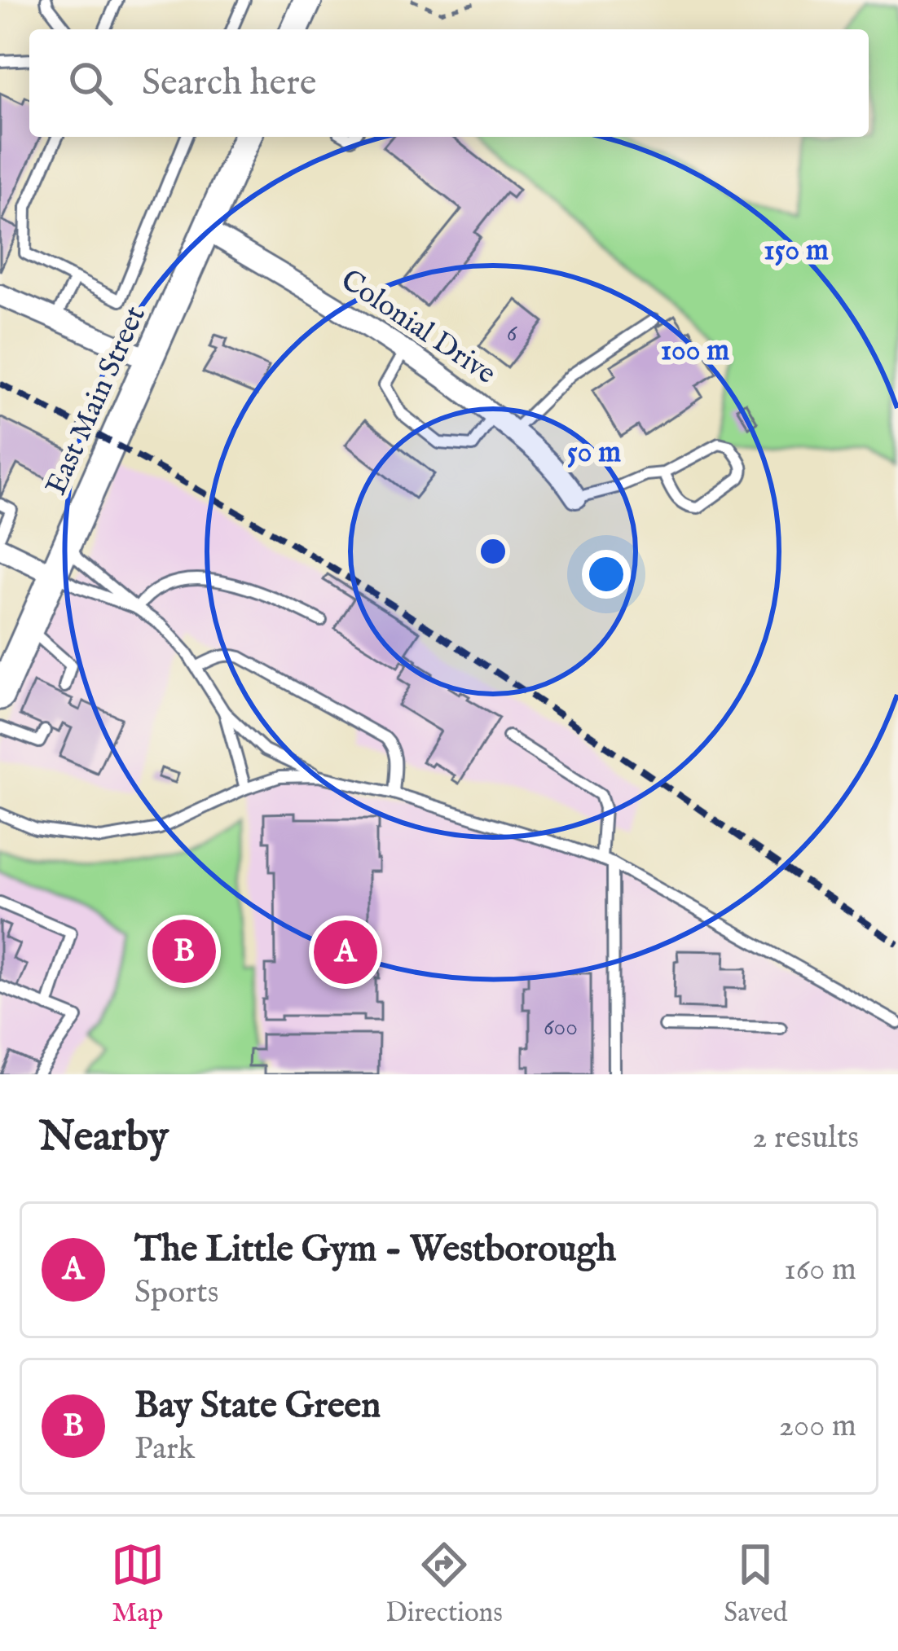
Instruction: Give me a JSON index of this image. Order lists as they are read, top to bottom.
{
  "streets": {
    "main road": ["East Main Street"],
    "street": ["Colonial Drive"]
  },
  "crossings": [
    ["Colonial Drive", "East Main Street"]
  ],
  "house_numbers": ["6", "600"],
  "page": {
    "search": "Search here",
    "pins": ["B", "A"],
    "heading": ["Nearby", "2 results"],
    "list": [
      {
        "mark": "A",
        "name": "The Little Gym - Westborough",
        "note": "Sports",
        "value": "160 m"
      },
      {
        "mark": "B",
        "name": "Bay State Green",
        "note": "Park",
        "value": "200 m"
      }
    ],
    "nav": ["Map", "Directions", "Saved"]
  },
  "rings": ["150 m", "100 m", "50 m"]
}
